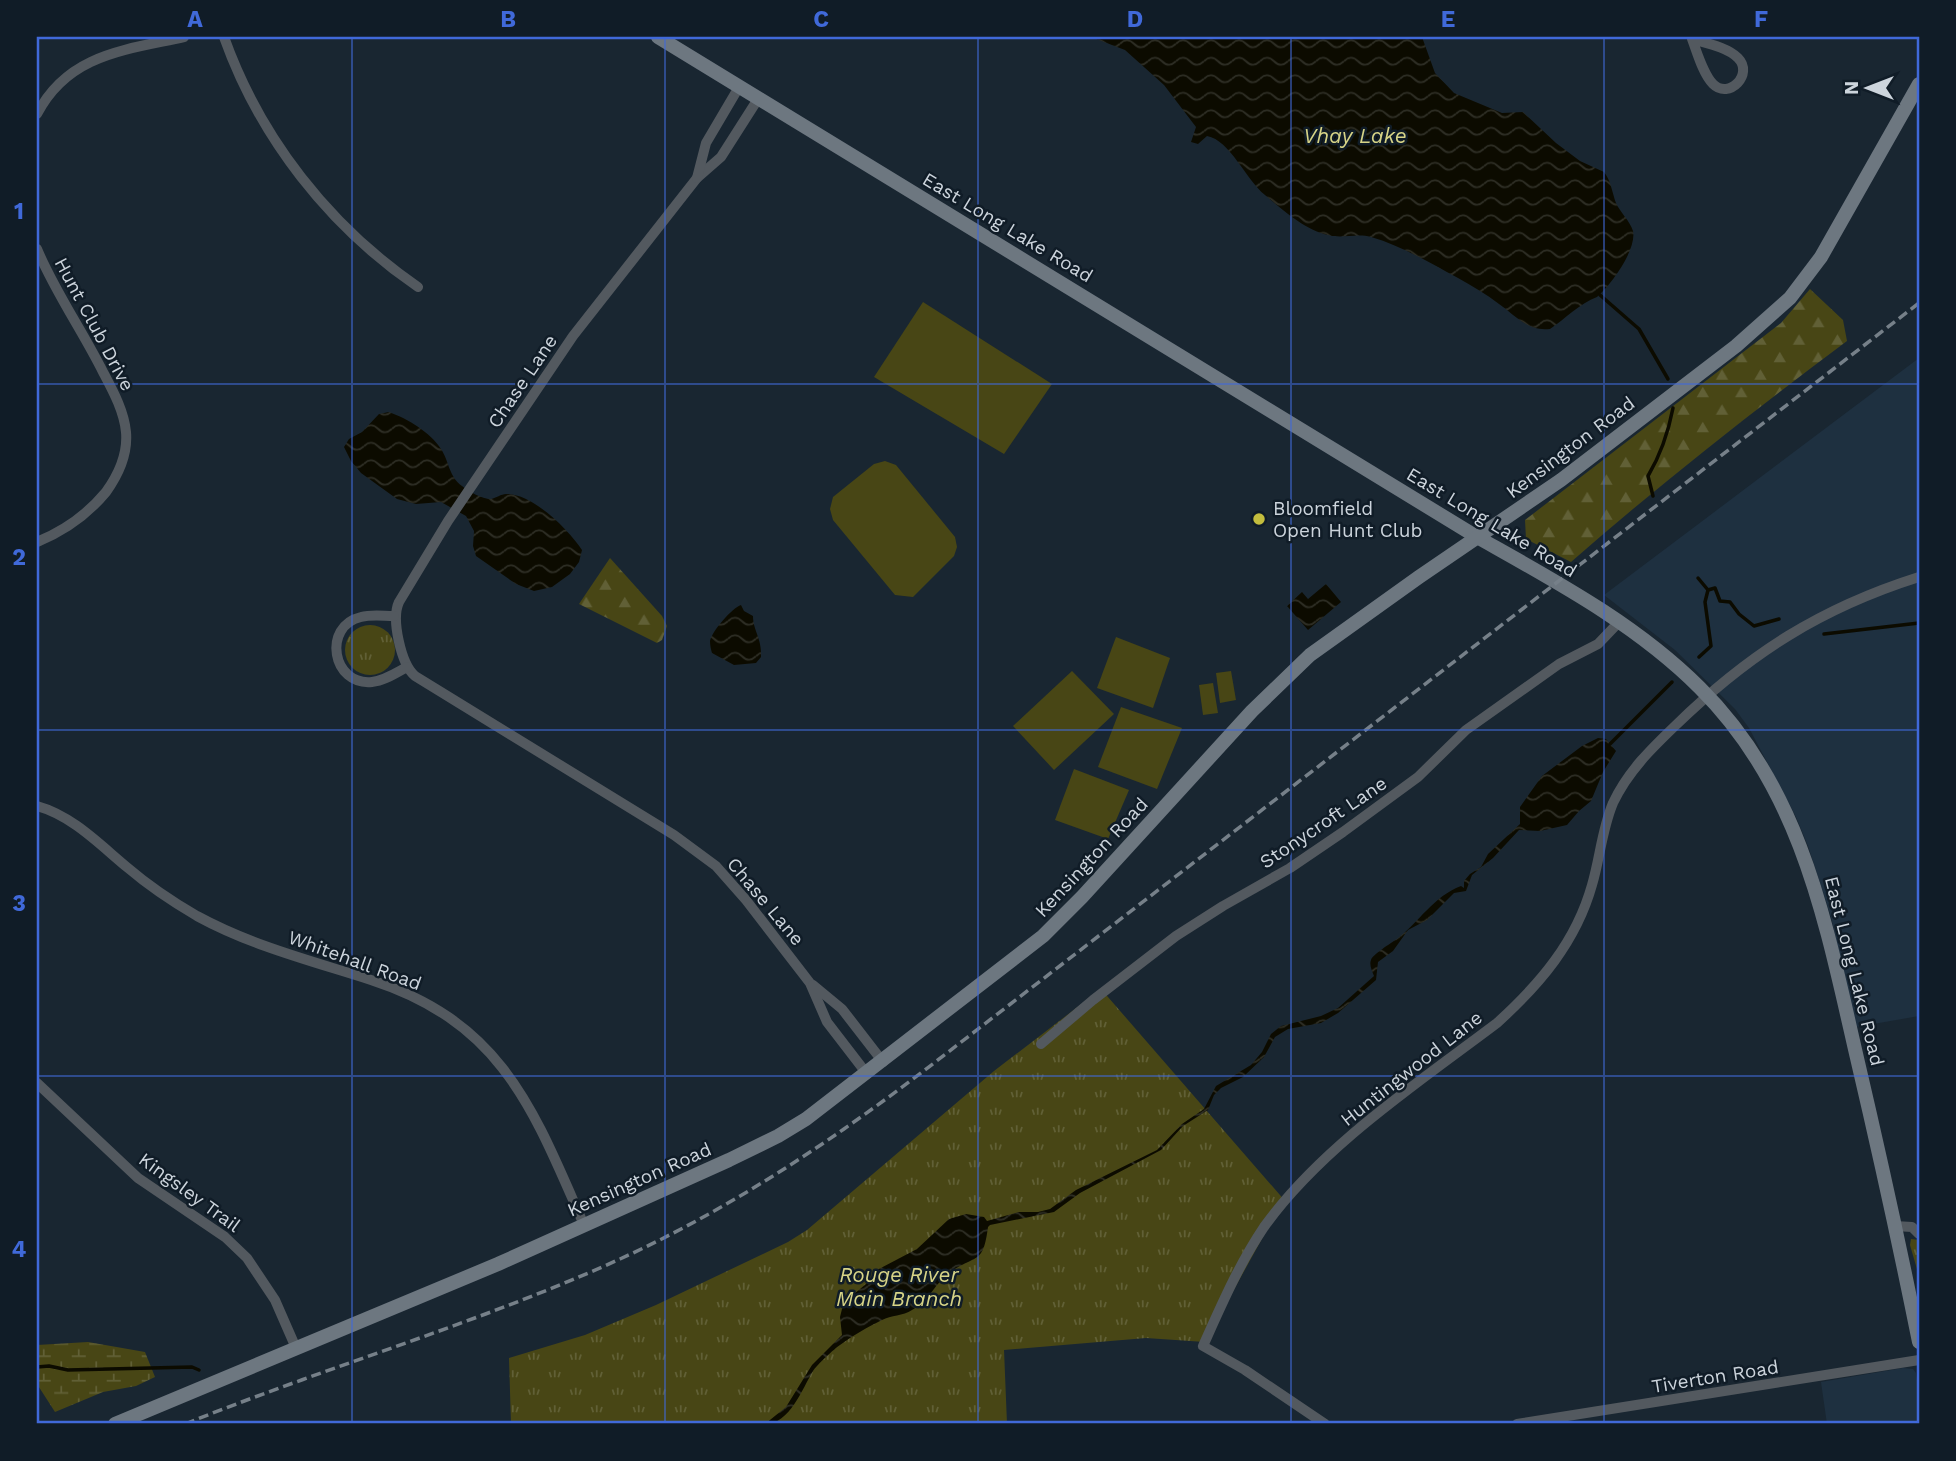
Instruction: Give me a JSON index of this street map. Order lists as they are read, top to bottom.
{
  "streets": {
    "street": [
      "East Long Lake Road",
      "Hunt Club Drive",
      "Chase Lane",
      "Kensington Road",
      "Stonycroft Lane",
      "Whitehall Road",
      "Huntingwood Lane",
      "Kingsley Trail",
      "Tiverton Road"
    ]
  },
  "crossings": [
    ["East Long Lake Road", "Chase Lane"],
    ["East Long Lake Road", "Kensington Road"],
    ["East Long Lake Road", "Stonycroft Lane"],
    ["East Long Lake Road", "Huntingwood Lane"],
    ["Chase Lane", "Kensington Road"],
    ["Kensington Road", "Whitehall Road"],
    ["Kensington Road", "Kingsley Trail"]
  ],
  "water": ["Vhay Lake", "Rouge River Main Branch"],
  "places": ["Bloomfield Open Hunt Club"],
  "north": "left",
  "grid": {
    "columns": [
      "A",
      "B",
      "C",
      "D",
      "E",
      "F"
    ],
    "rows": [
      "1",
      "2",
      "3",
      "4"
    ]
  }
}
